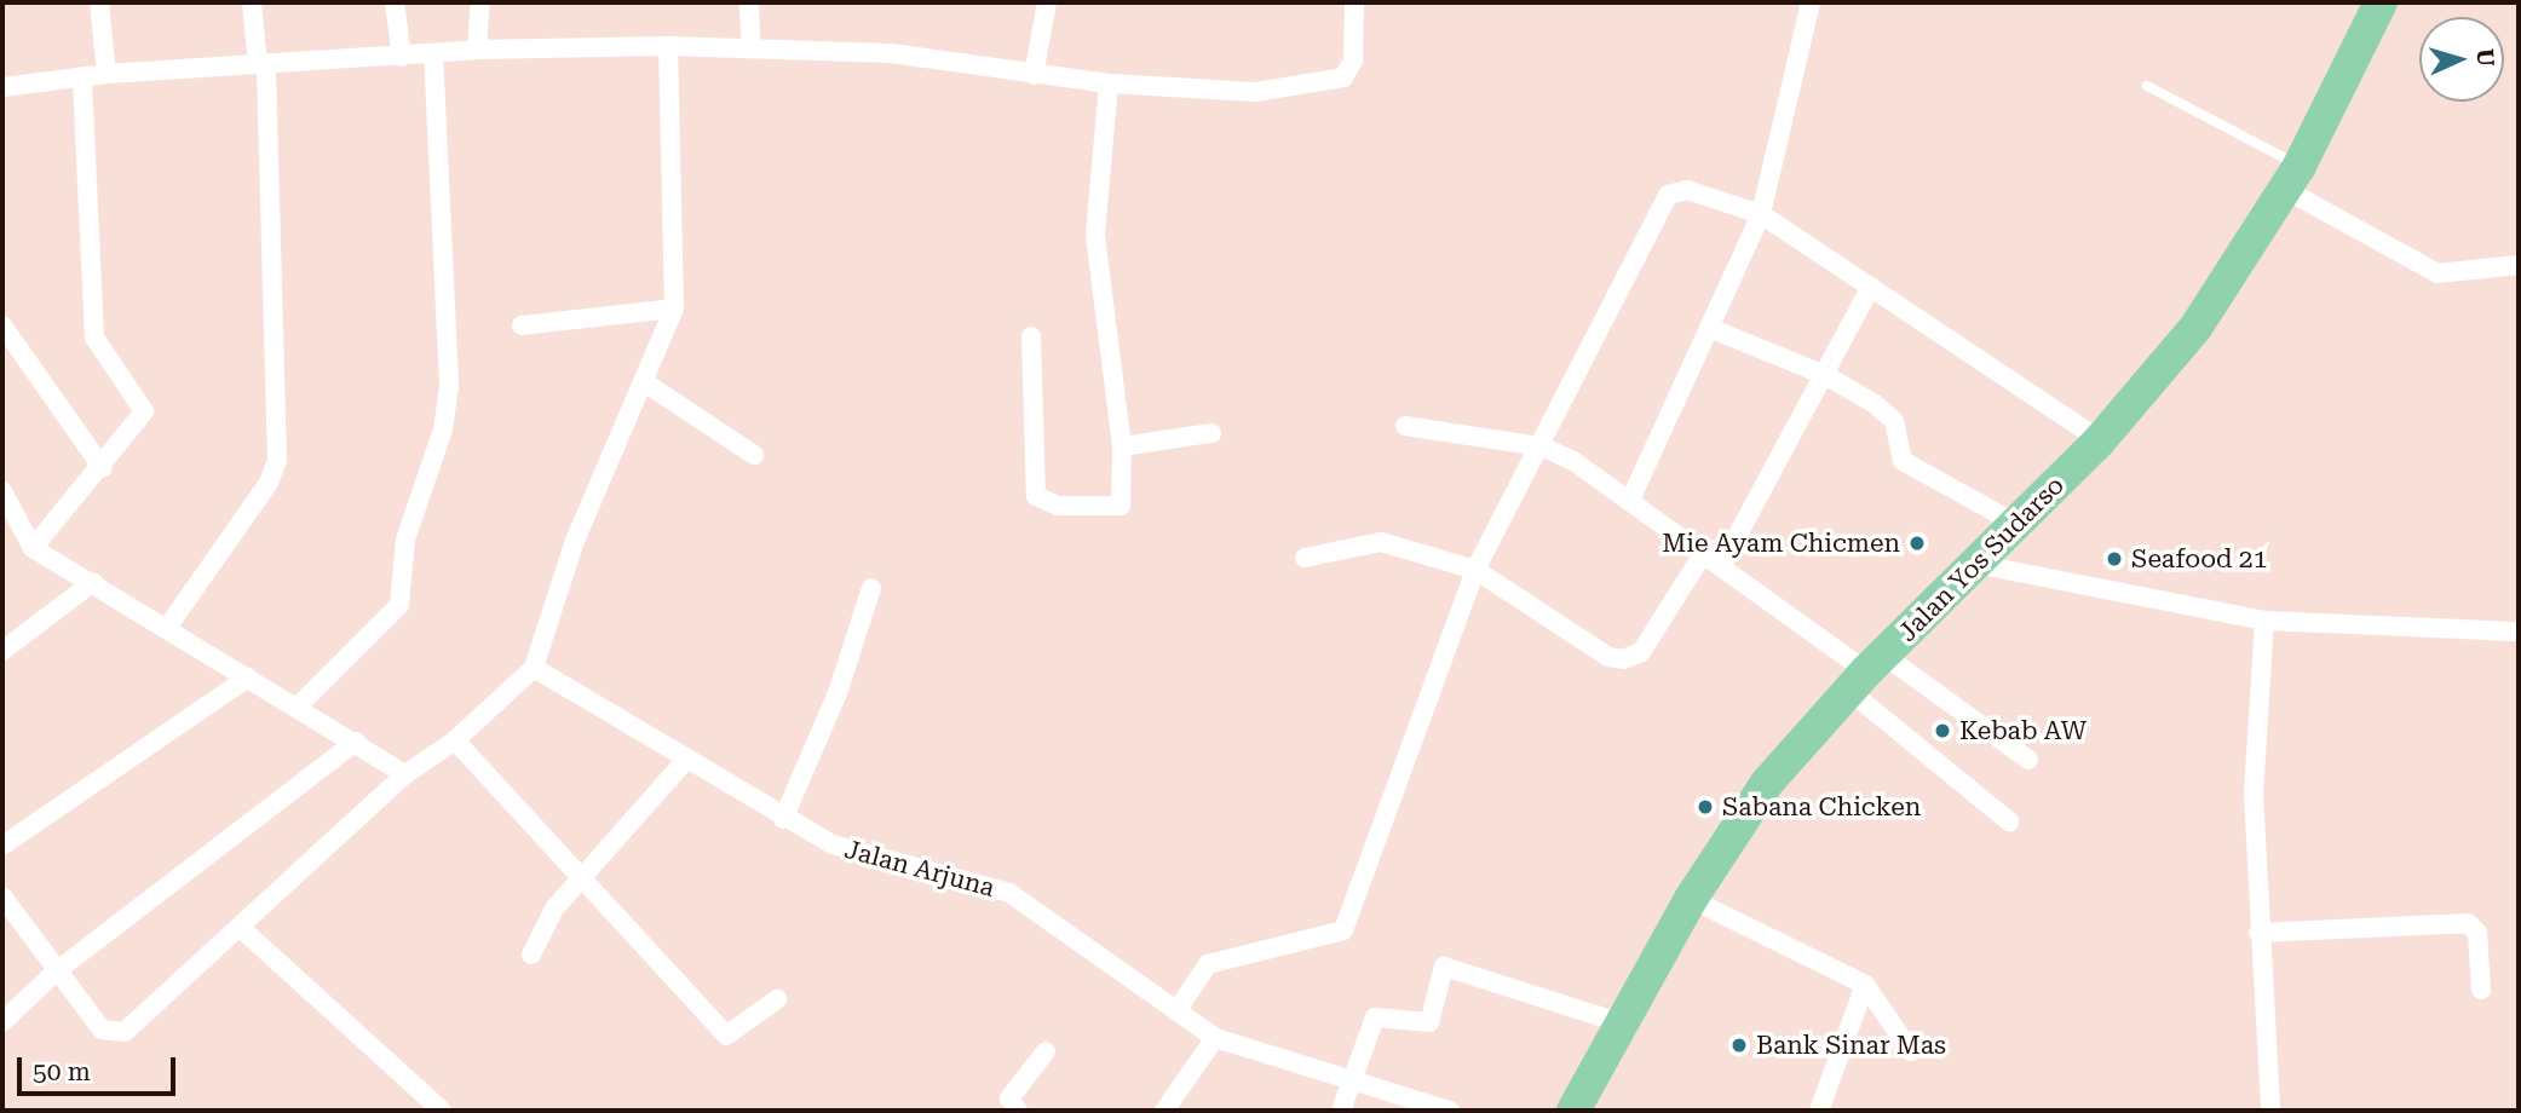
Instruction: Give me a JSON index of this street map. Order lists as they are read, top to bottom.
{
  "streets": {
    "highway": ["Jalan Yos Sudarso"],
    "street": ["Jalan Arjuna"]
  },
  "places": [
    "Mie Ayam Chicmen",
    "Seafood 21",
    "Kebab AW",
    "Sabana Chicken",
    "Bank Sinar Mas"
  ],
  "scale_bar": "50 m",
  "north": "right"
}
